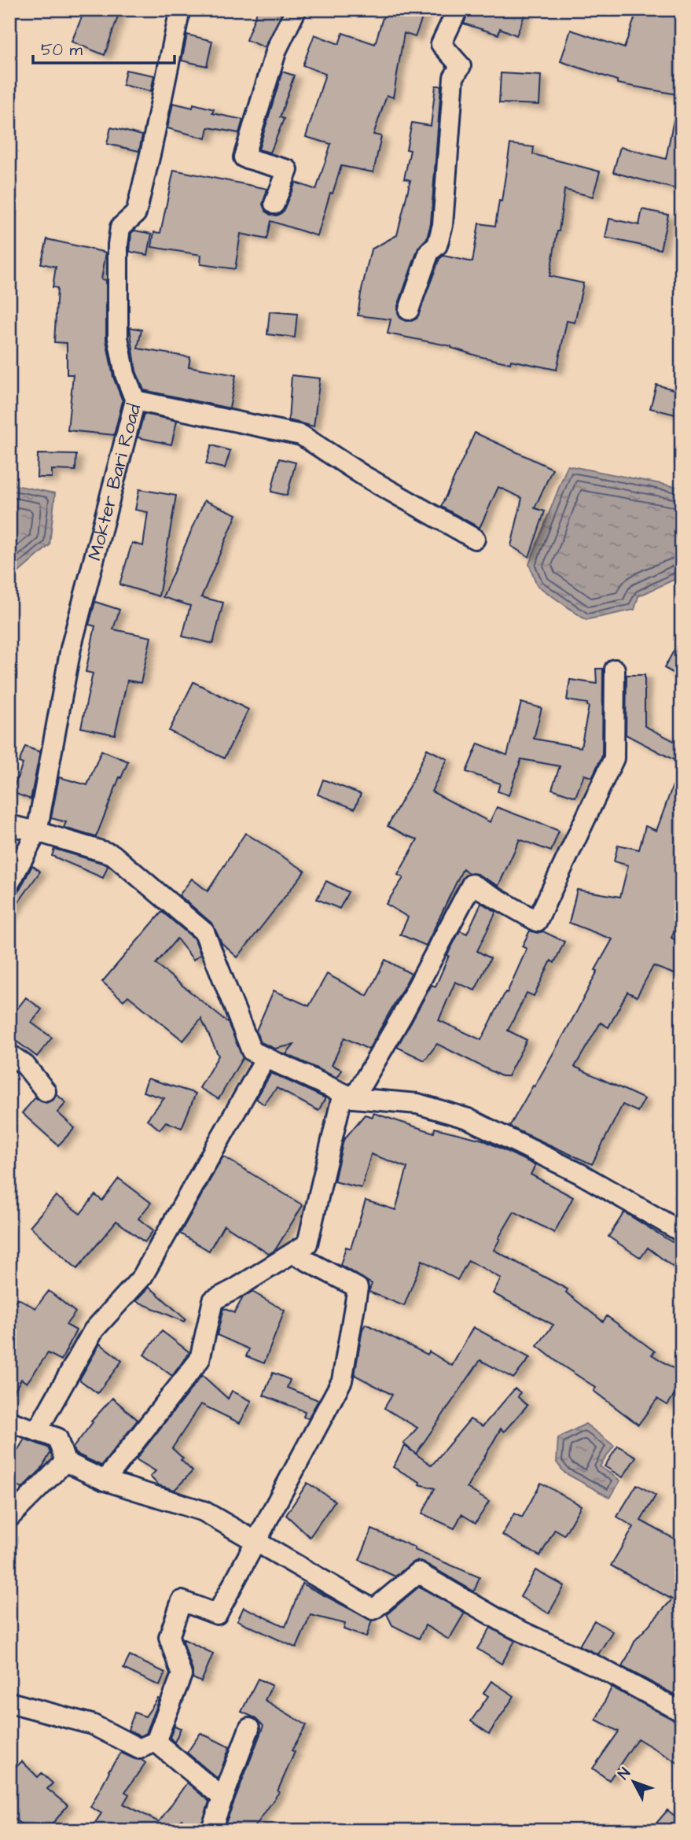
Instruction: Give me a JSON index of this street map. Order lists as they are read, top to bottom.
{
  "streets": {
    "street": ["Mokter Bari Road"]
  },
  "scale_bar": "50 m",
  "north": "top left"
}
